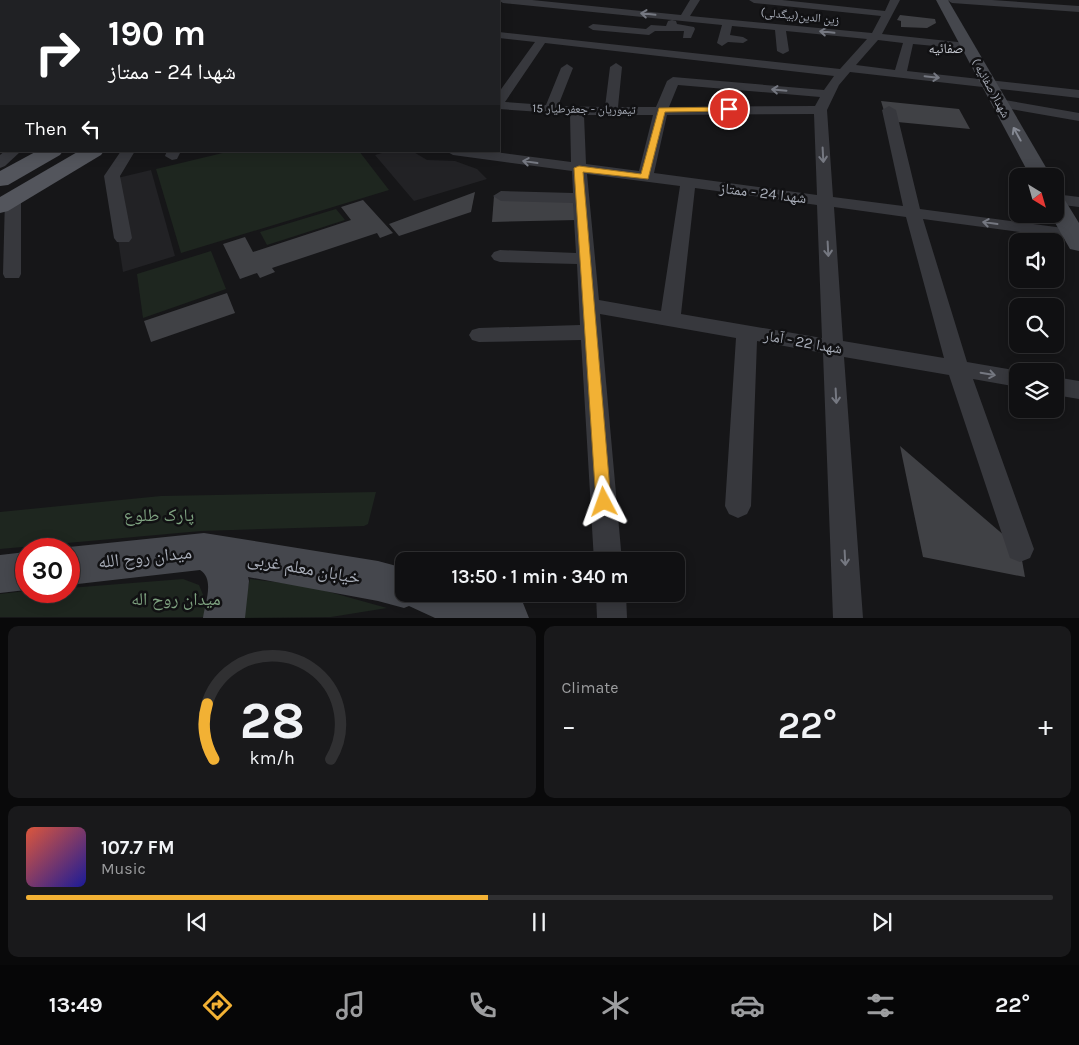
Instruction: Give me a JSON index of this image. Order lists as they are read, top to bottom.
{
  "streets": {
    "main road": ["شهدا( صفائیه )", "میدان روح الله", "خیابان معلم غربی"],
    "street": [
      "زین الدین(بیگدلی)",
      "تیموریان - جعفرطیار 15",
      "شهدا 24 - ممتاز",
      "شهدا 22 - آمار"
    ]
  },
  "crossings": [
    ["میدان روح الله", "خیابان معلم غربی"]
  ],
  "one_way": ["شهدا( صفائیه )"],
  "districts": ["صفائیه"],
  "parks": ["پارک طلوع", "میدان روح اله"],
  "north": "bottom right",
  "page": {
    "turn": ["190 m", "شهدا 24 - ممتاز"],
    "then": "Then",
    "limit": "30",
    "trip": "13:50 · 1 min · 340 m",
    "tile": "Climate",
    "heat": ["−", "22°", "+"],
    "song": ["107.7 FM", "Music"],
    "tabs": ["13:49", "22°"],
    "gauge": ["28", "km/h"]
  }
}
